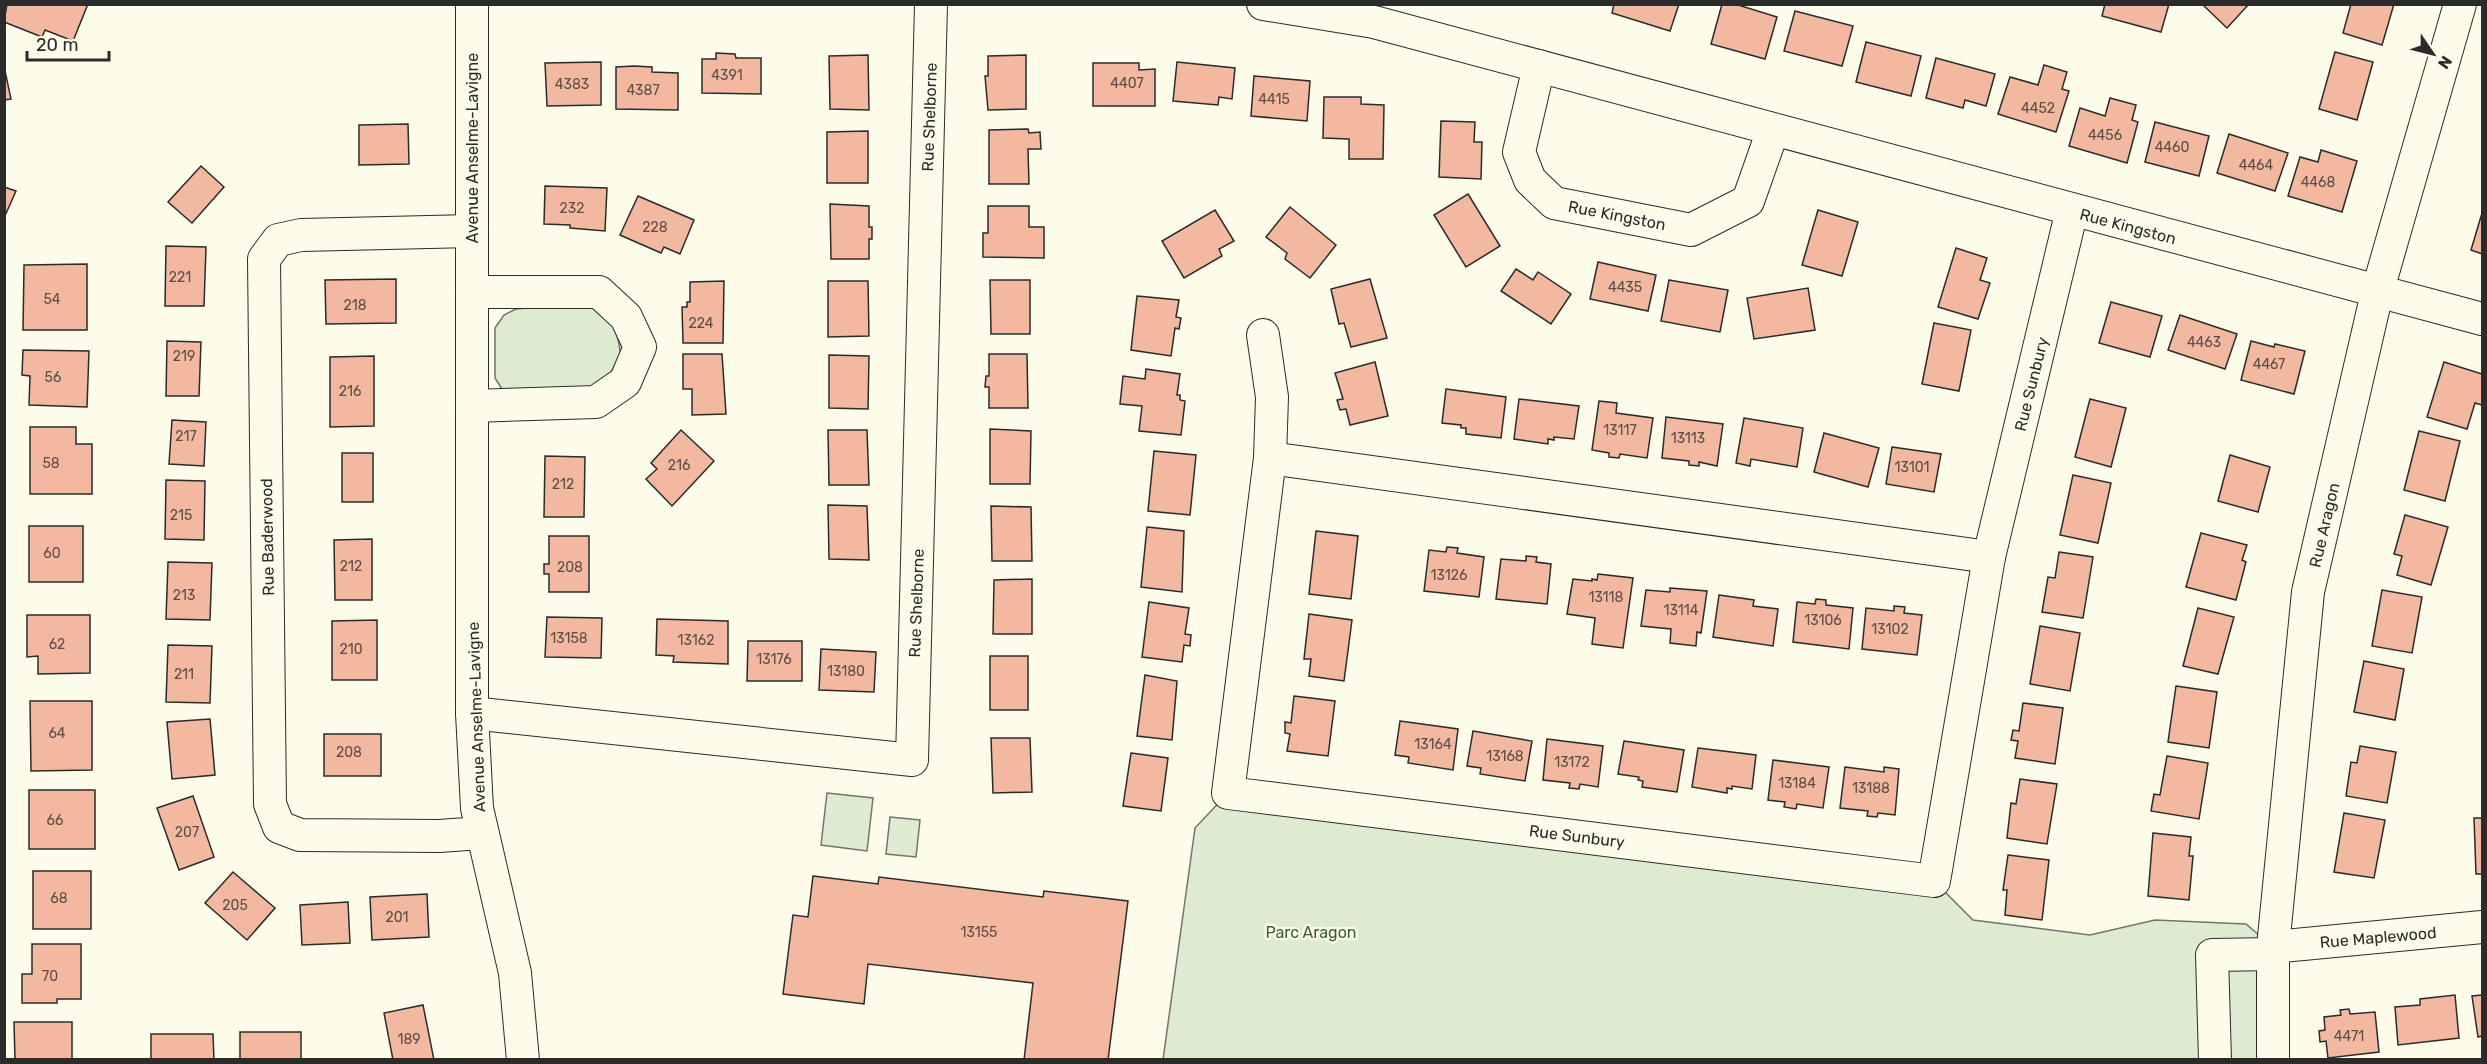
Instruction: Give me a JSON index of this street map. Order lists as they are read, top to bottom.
{
  "streets": {
    "street": [
      "Rue Shelborne",
      "Avenue Anselme-Lavigne",
      "Rue Kingston",
      "Rue Sunbury",
      "Rue Aragon",
      "Rue Baderwood",
      "Rue Maplewood"
    ]
  },
  "crossings": [
    ["Rue Shelborne", "Avenue Anselme-Lavigne"],
    ["Avenue Anselme-Lavigne", "Rue Baderwood"],
    ["Rue Kingston", "Rue Sunbury"],
    ["Rue Kingston", "Rue Aragon"],
    ["Rue Aragon", "Rue Maplewood"]
  ],
  "parks": ["Parc Aragon"],
  "house_numbers": [
    "4391",
    "4407",
    "4383",
    "4387",
    "4415",
    "4452",
    "4456",
    "4460",
    "4464",
    "4468",
    "232",
    "228",
    "221",
    "4435",
    "54",
    "218",
    "224",
    "4463",
    "219",
    "4467",
    "56",
    "216",
    "13117",
    "217",
    "13113",
    "58",
    "216",
    "13101",
    "212",
    "215",
    "60",
    "212",
    "208",
    "13126",
    "213",
    "13118",
    "13114",
    "13106",
    "13102",
    "13158",
    "13162",
    "62",
    "210",
    "13176",
    "13180",
    "211",
    "64",
    "13164",
    "208",
    "13168",
    "13172",
    "13184",
    "13188",
    "66",
    "207",
    "68",
    "205",
    "201",
    "13155",
    "70",
    "4471",
    "189"
  ],
  "scale_bar": "20 m",
  "north": "bottom right"
}
